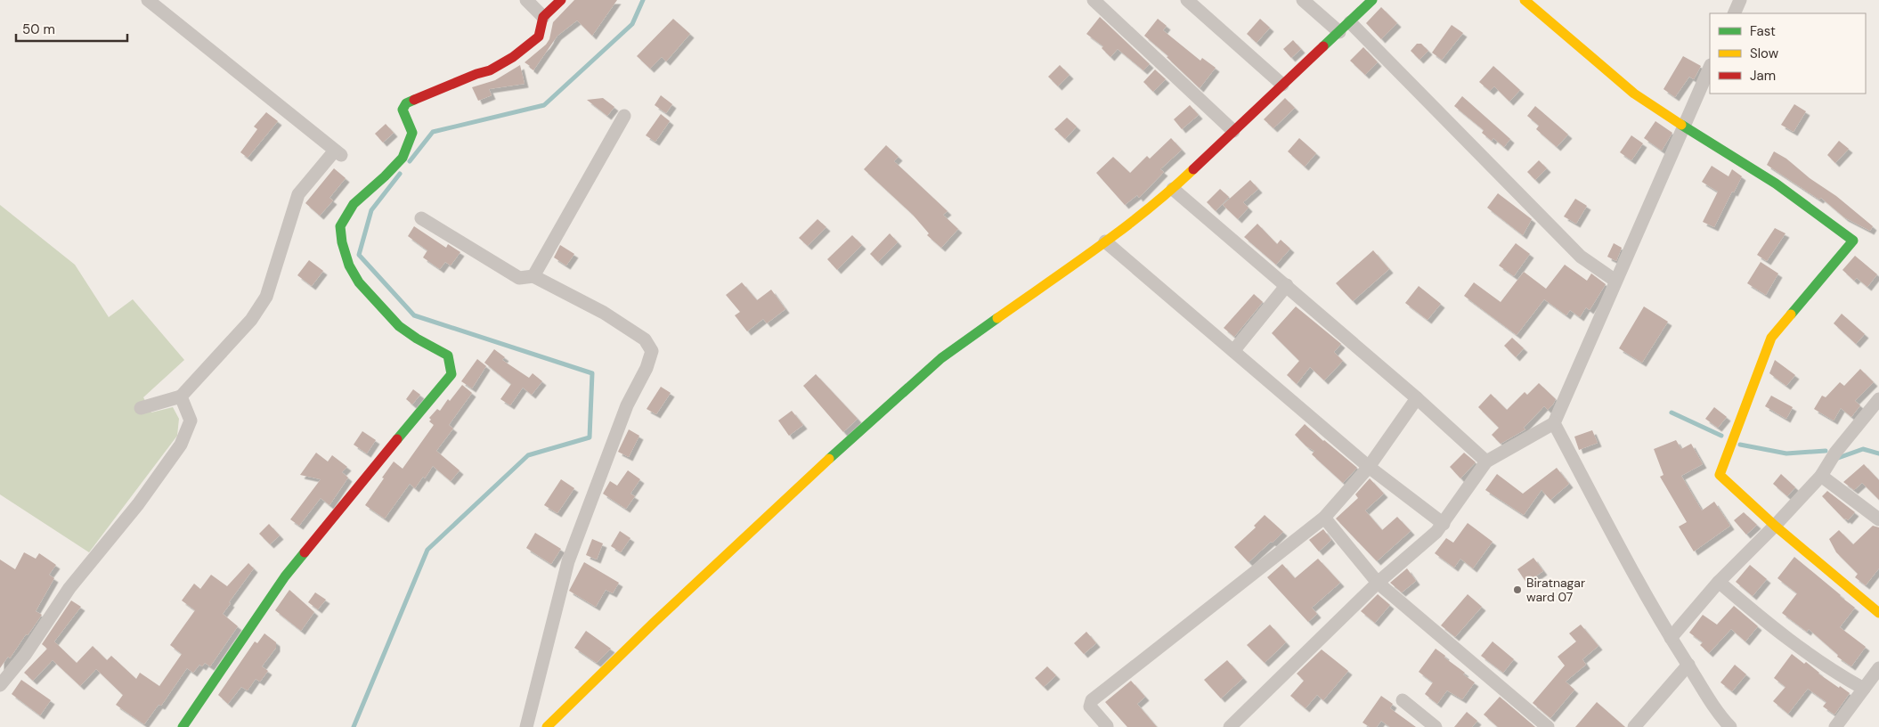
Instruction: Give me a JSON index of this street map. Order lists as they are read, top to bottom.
{
  "places": ["Biratnagar ward 07"],
  "legend": ["Fast", "Slow", "Jam"],
  "scale_bar": "50 m"
}
